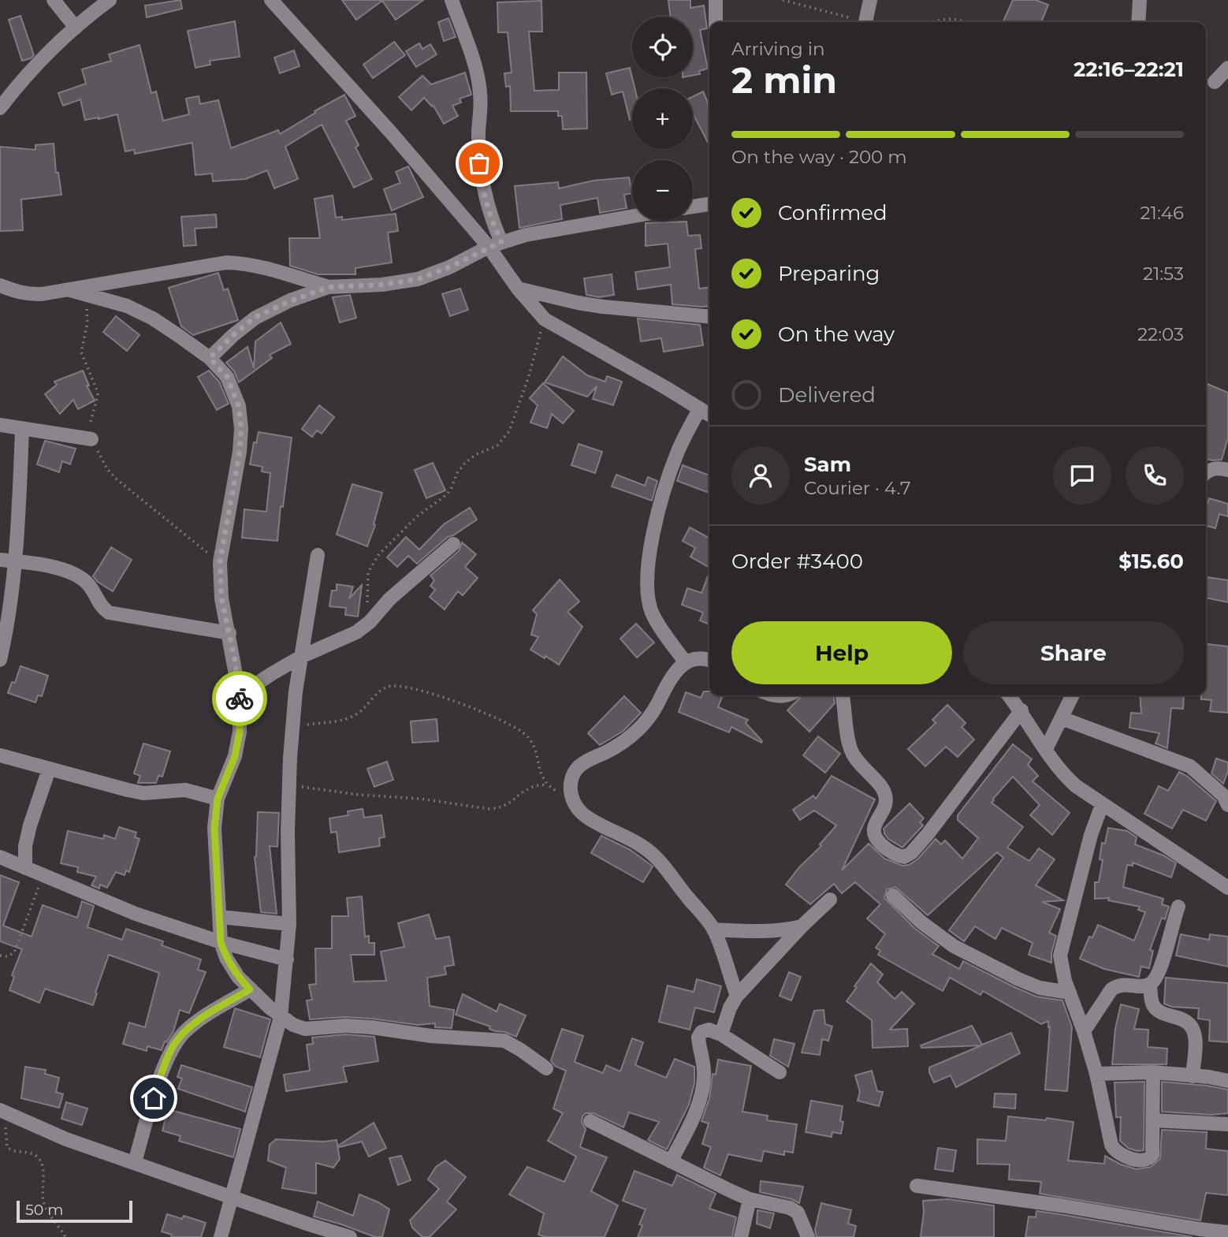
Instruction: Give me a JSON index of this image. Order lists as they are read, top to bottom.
{
  "scale_bar": "50 m",
  "page": {
    "map_buttons": ["+", "−"],
    "heading": ["2 min", "Arriving in", "22:16–22:21"],
    "panel": [
      "Sam",
      "Courier · 4.7",
      "Order #3400",
      "$15.60"
    ],
    "bar": "On the way · 200 m",
    "list": [
      ["Confirmed", "21:46"],
      ["Preparing", "21:53"],
      ["On the way", "22:03"],
      "Delivered"
    ],
    "buttons": ["Help", "Share"],
    "scale": "50 m"
  }
}
